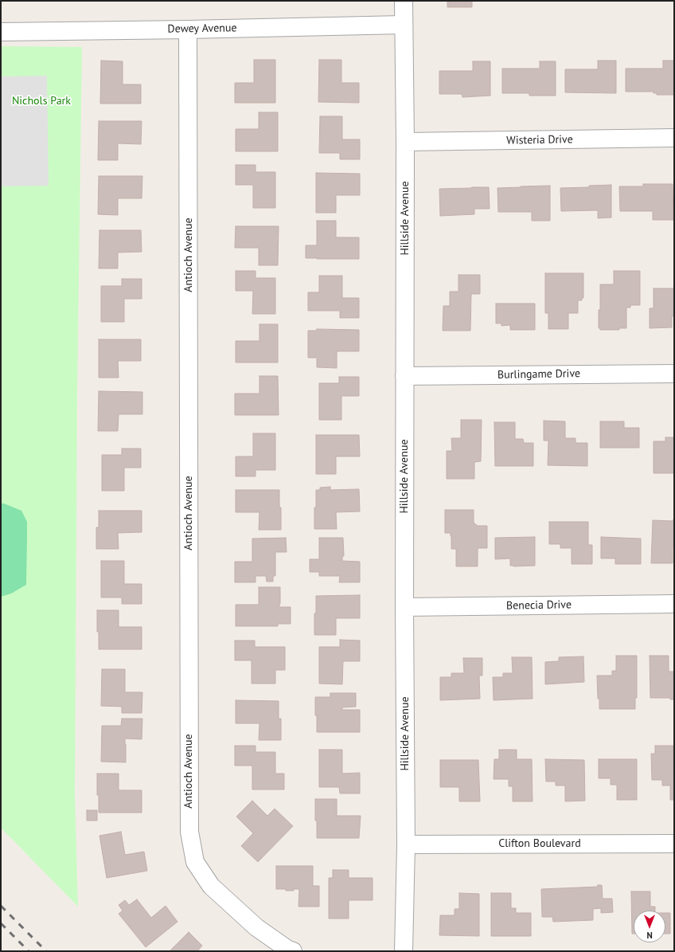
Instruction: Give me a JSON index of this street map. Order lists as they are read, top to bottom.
{
  "streets": {
    "street": [
      "Dewey Avenue",
      "Wisteria Drive",
      "Hillside Avenue",
      "Antioch Avenue",
      "Burlingame Drive",
      "Benecia Drive",
      "Clifton Boulevard"
    ]
  },
  "crossings": [
    ["Dewey Avenue", "Hillside Avenue"],
    ["Dewey Avenue", "Antioch Avenue"],
    ["Wisteria Drive", "Hillside Avenue"],
    ["Hillside Avenue", "Burlingame Drive"],
    ["Hillside Avenue", "Benecia Drive"],
    ["Hillside Avenue", "Clifton Boulevard"]
  ],
  "parks": ["Nichols Park"],
  "north": "bottom"
}
